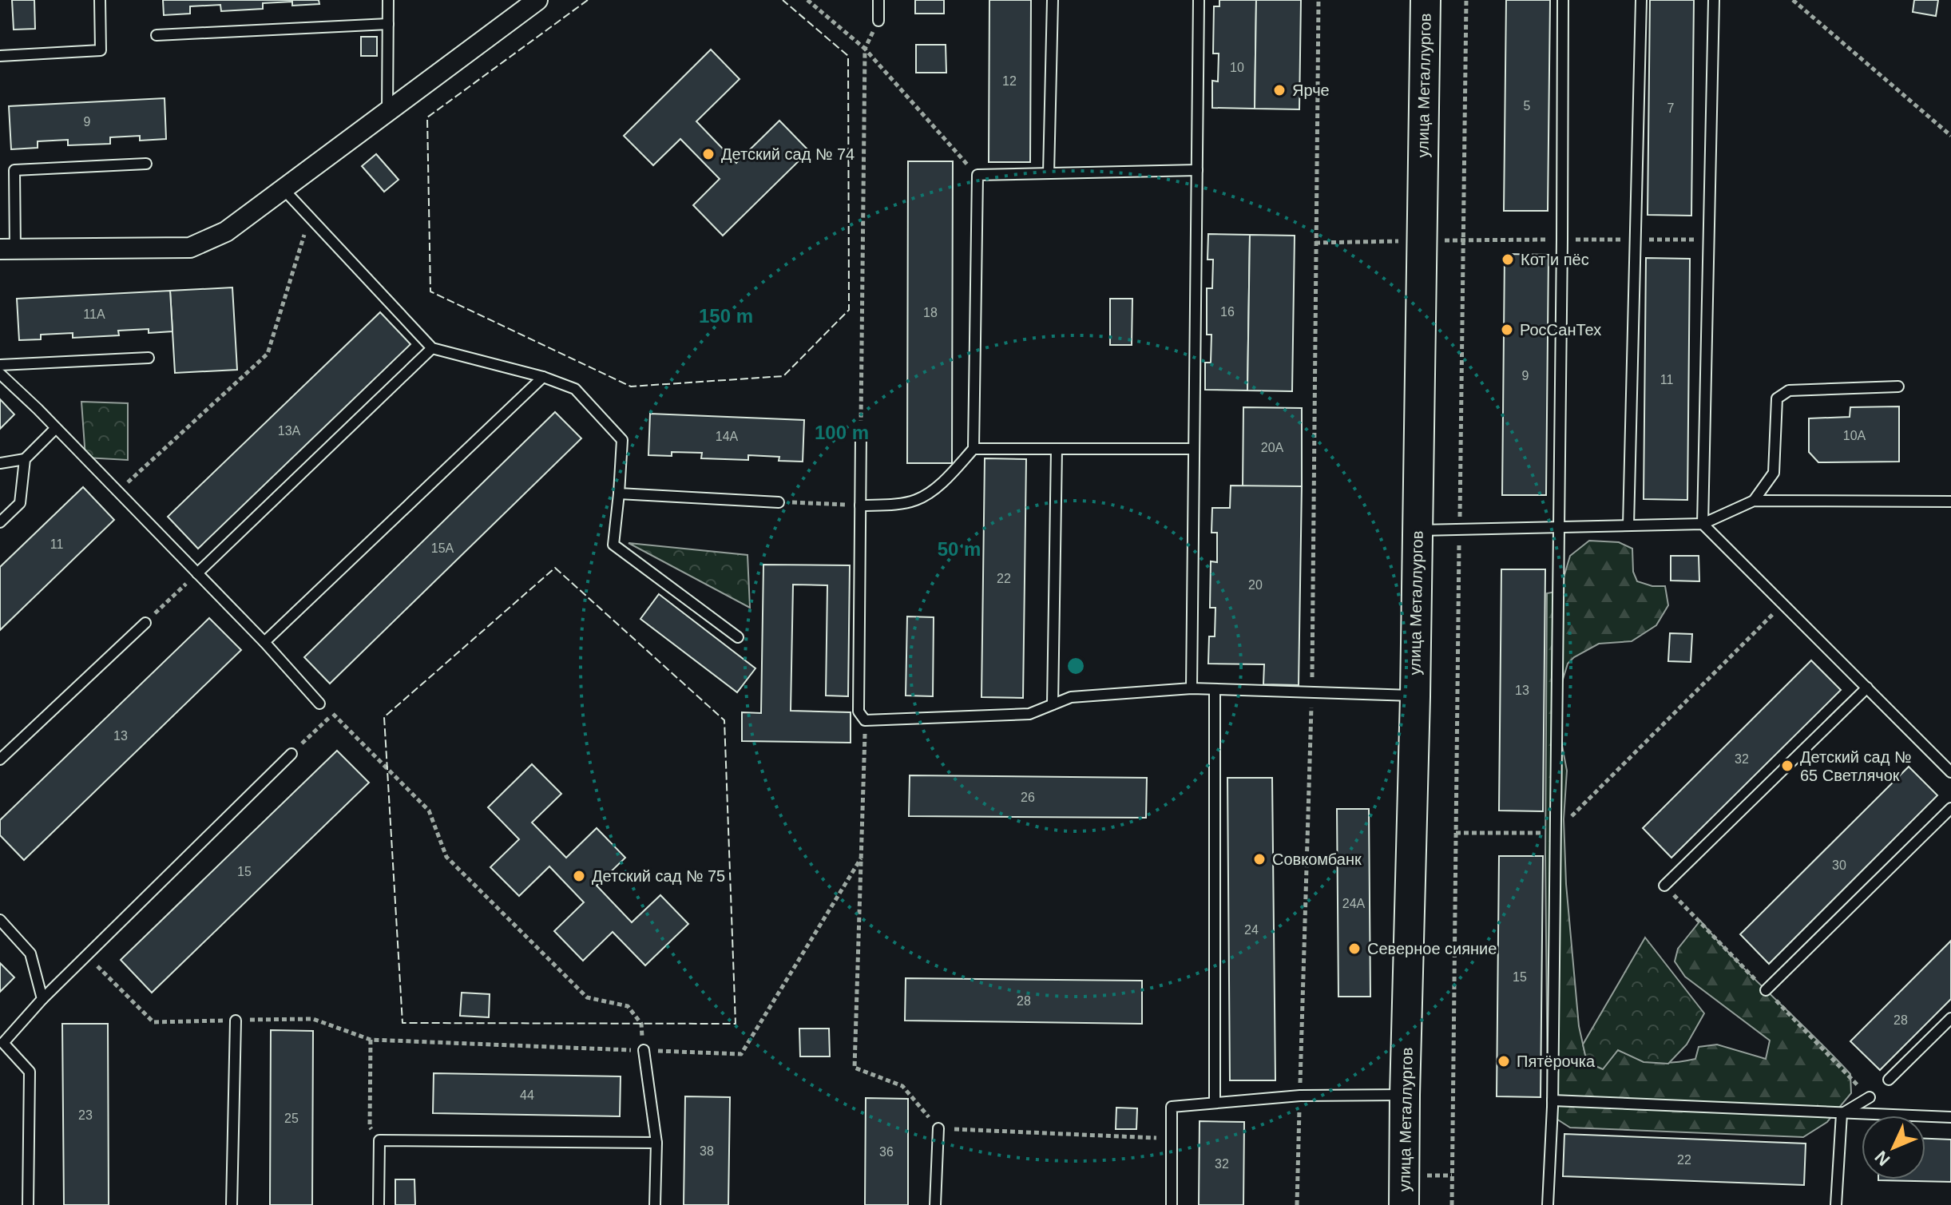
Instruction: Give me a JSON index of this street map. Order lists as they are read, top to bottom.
{
  "streets": {
    "main road": ["улица Металлургов"]
  },
  "places": [
    "Ярче",
    "Детский сад № 74",
    "Кот и пёс",
    "РосСанТех",
    "Детский сад № 65 Светлячок",
    "Совкомбанк",
    "Детский сад № 75",
    "Северное сияние",
    "Пятёрочка"
  ],
  "house_numbers": [
    "10",
    "12",
    "5",
    "7",
    "9",
    "16",
    "18",
    "11А",
    "9",
    "11",
    "13А",
    "10А",
    "14А",
    "20А",
    "11",
    "15А",
    "22",
    "20",
    "13",
    "13",
    "32",
    "26",
    "30",
    "15",
    "24А",
    "24",
    "15",
    "28",
    "28",
    "44",
    "23",
    "25",
    "38",
    "36",
    "22",
    "32"
  ],
  "north": "bottom left",
  "rings": ["150 m", "100 m", "50 m"]
}
